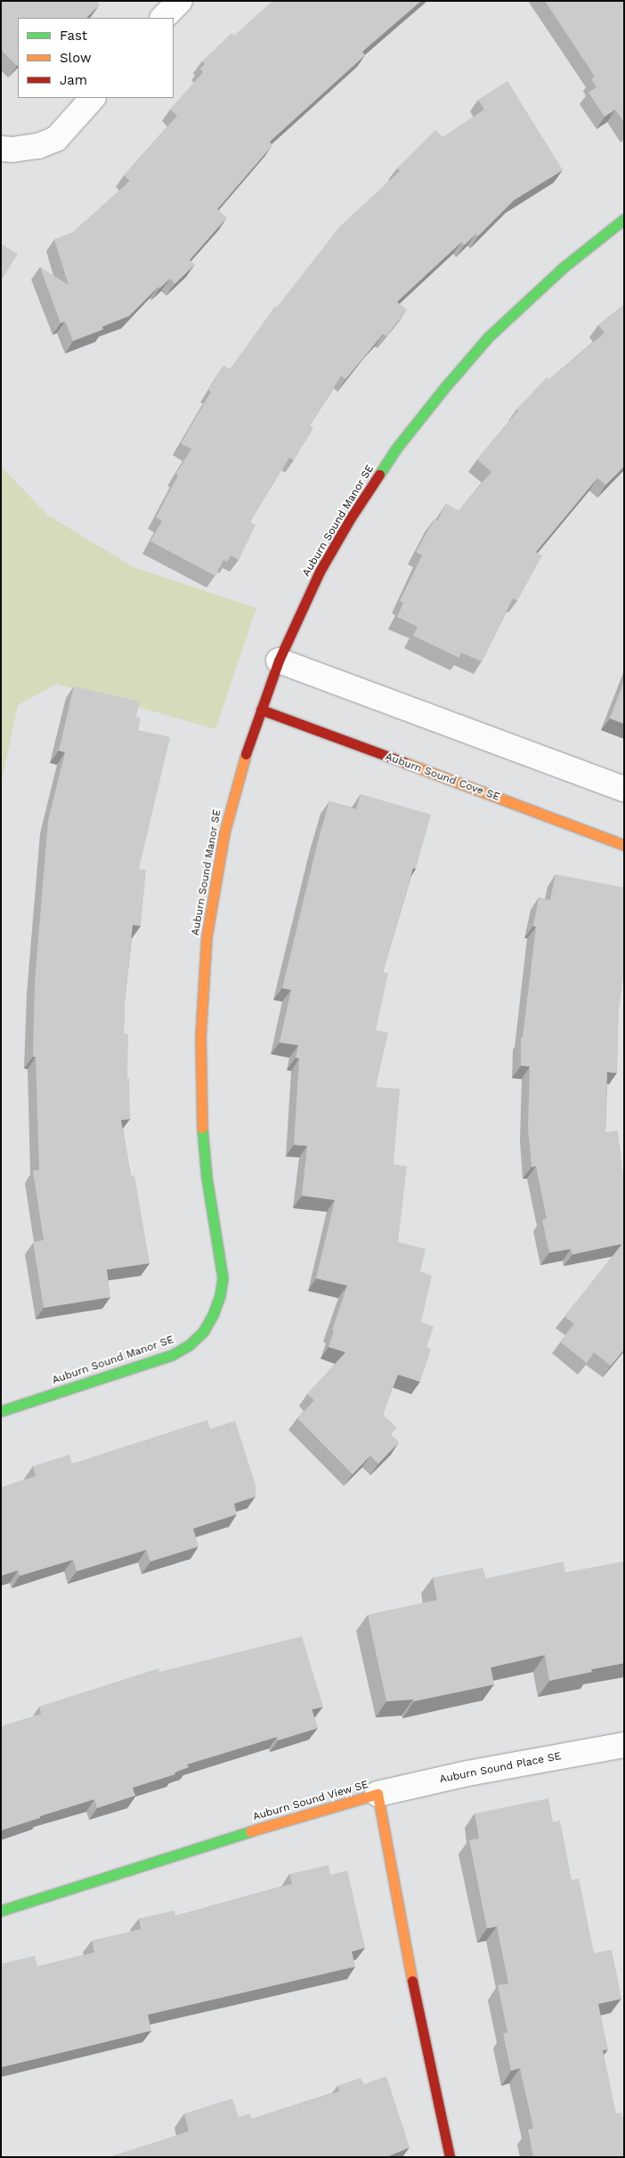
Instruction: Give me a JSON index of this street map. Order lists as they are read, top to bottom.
{
  "streets": {
    "street": [
      "Auburn Sound Manor SE",
      "Auburn Sound Cove SE",
      "Auburn Sound Place SE",
      "Auburn Sound View SE"
    ]
  },
  "crossings": [
    ["Auburn Sound Manor SE", "Auburn Sound Cove SE"],
    ["Auburn Sound Place SE", "Auburn Sound View SE"]
  ],
  "legend": ["Fast", "Slow", "Jam"]
}
